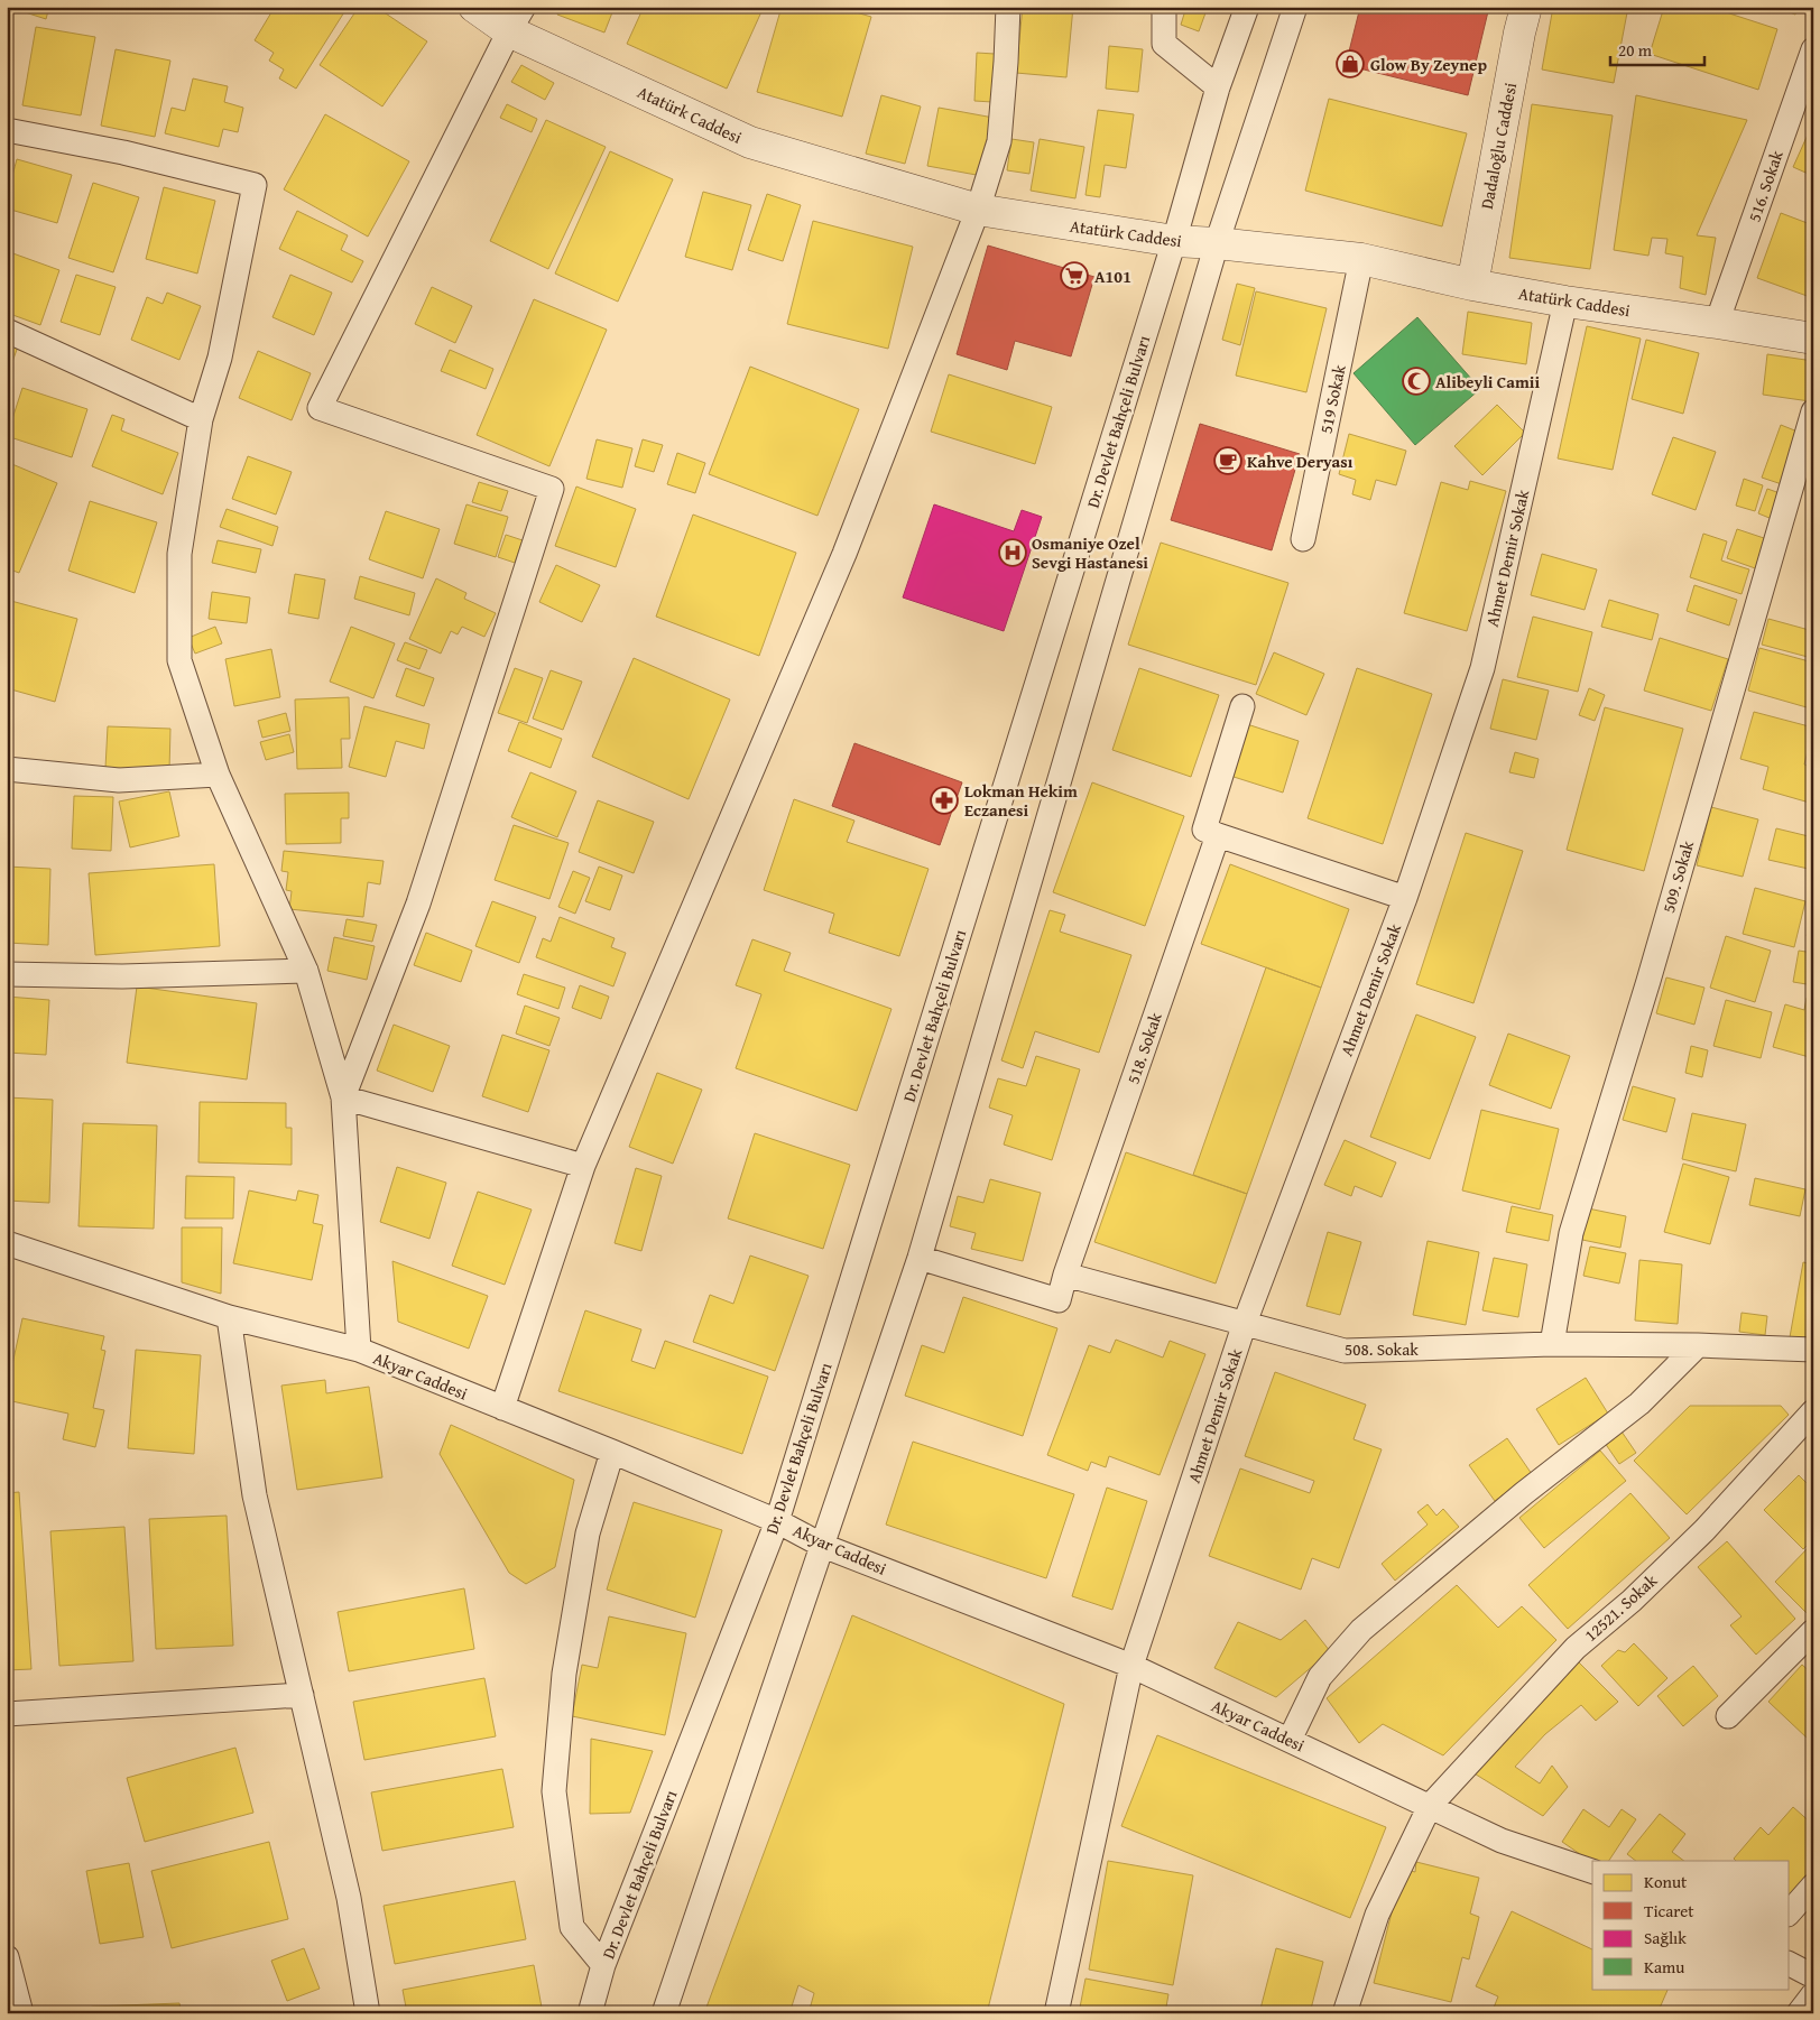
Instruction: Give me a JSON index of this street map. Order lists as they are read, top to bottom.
{
  "streets": {
    "street": [
      "Atatürk Caddesi",
      "Dadaloğlu Caddesi",
      "516. Sokak",
      "519 Sokak",
      "Dr. Devlet Bahçeli Bulvarı",
      "Ahmet Demir Sokak",
      "509. Sokak",
      "518. Sokak",
      "508. Sokak",
      "Akyar Caddesi",
      "12521. Sokak"
    ]
  },
  "crossings": [
    ["Atatürk Caddesi", "Dadaloğlu Caddesi"],
    ["Atatürk Caddesi", "516. Sokak"],
    ["Atatürk Caddesi", "519 Sokak"],
    ["Atatürk Caddesi", "Dr. Devlet Bahçeli Bulvarı"],
    ["Atatürk Caddesi", "Ahmet Demir Sokak"],
    ["Dr. Devlet Bahçeli Bulvarı", "Akyar Caddesi"],
    ["Ahmet Demir Sokak", "508. Sokak"],
    ["Ahmet Demir Sokak", "Akyar Caddesi"],
    ["509. Sokak", "508. Sokak"],
    ["518. Sokak", "508. Sokak"],
    ["Akyar Caddesi", "12521. Sokak"]
  ],
  "places": {
    "shop": ["Glow By Zeynep"],
    "supermarket": ["A101"],
    "mosque": ["Alibeyli Camii"],
    "cafe": ["Kahve Deryası"],
    "hospital": ["Osmaniye Ozel Sevgi Hastanesi"],
    "pharmacy": ["Lokman Hekim Eczanesi"]
  },
  "legend": [
    "Konut",
    "Ticaret",
    "Sağlık",
    "Kamu"
  ],
  "scale_bar": "20 m"
}
